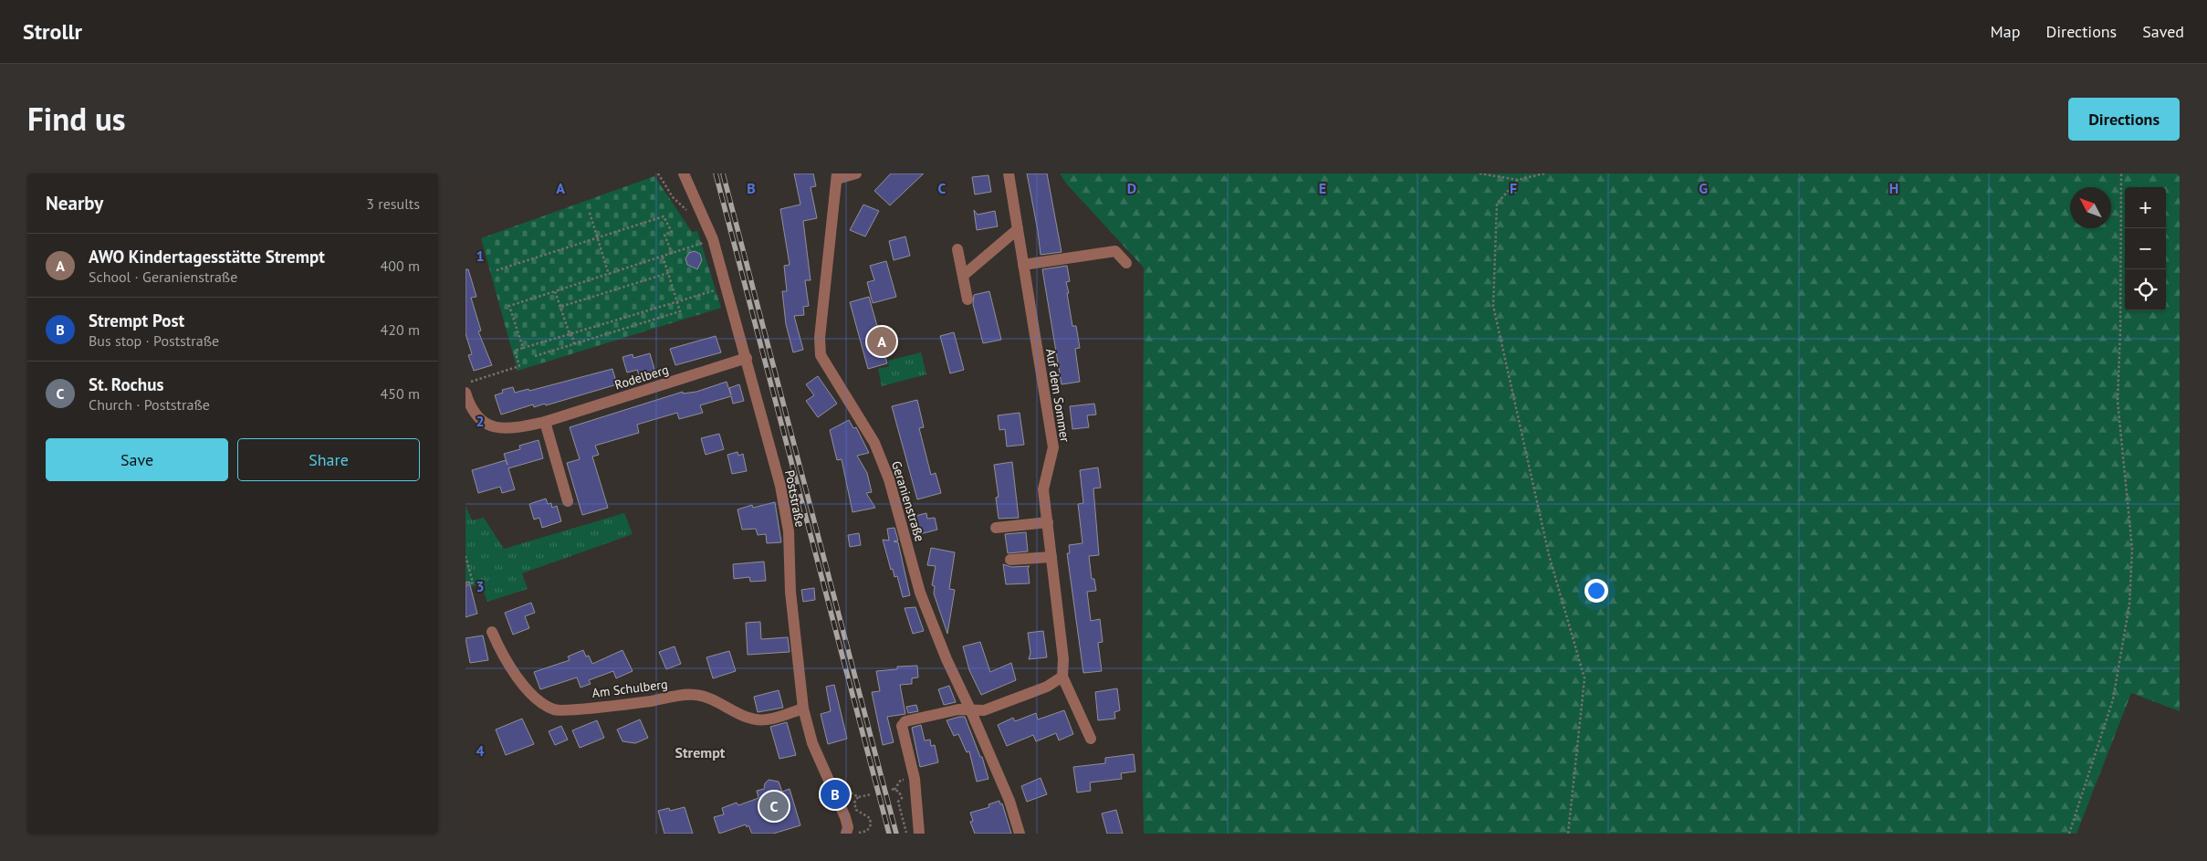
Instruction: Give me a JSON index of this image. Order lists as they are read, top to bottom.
{
  "streets": {
    "street": [
      "Rodelberg",
      "Auf dem Sommer",
      "Poststraße",
      "Geranienstraße",
      "Am Schulberg"
    ]
  },
  "crossings": [
    ["Rodelberg", "Poststraße"],
    ["Poststraße", "Am Schulberg"]
  ],
  "districts": ["Strempt"],
  "north": "top left",
  "page": {
    "header": "Strollr",
    "nav": ["Map", "Directions", "Saved"],
    "title": "Find us",
    "buttons": [
      "Directions",
      ["Save", "Share"]
    ],
    "heading": ["Nearby", "3 results"],
    "map_buttons": ["+", "−"],
    "list": [
      {
        "mark": "A",
        "name": "AWO Kindertagesstätte Strempt",
        "note": "School · Geranienstraße",
        "value": "400 m"
      },
      {
        "mark": "B",
        "name": "Strempt Post",
        "note": "Bus stop · Poststraße",
        "value": "420 m"
      },
      {
        "mark": "C",
        "name": "St. Rochus",
        "note": "Church · Poststraße",
        "value": "450 m"
      }
    ],
    "pins": ["A", "B", "C"]
  },
  "grid": {
    "columns": [
      "A",
      "B",
      "C",
      "D",
      "E",
      "F",
      "G",
      "H"
    ],
    "rows": [
      "1",
      "2",
      "3",
      "4"
    ]
  }
}
